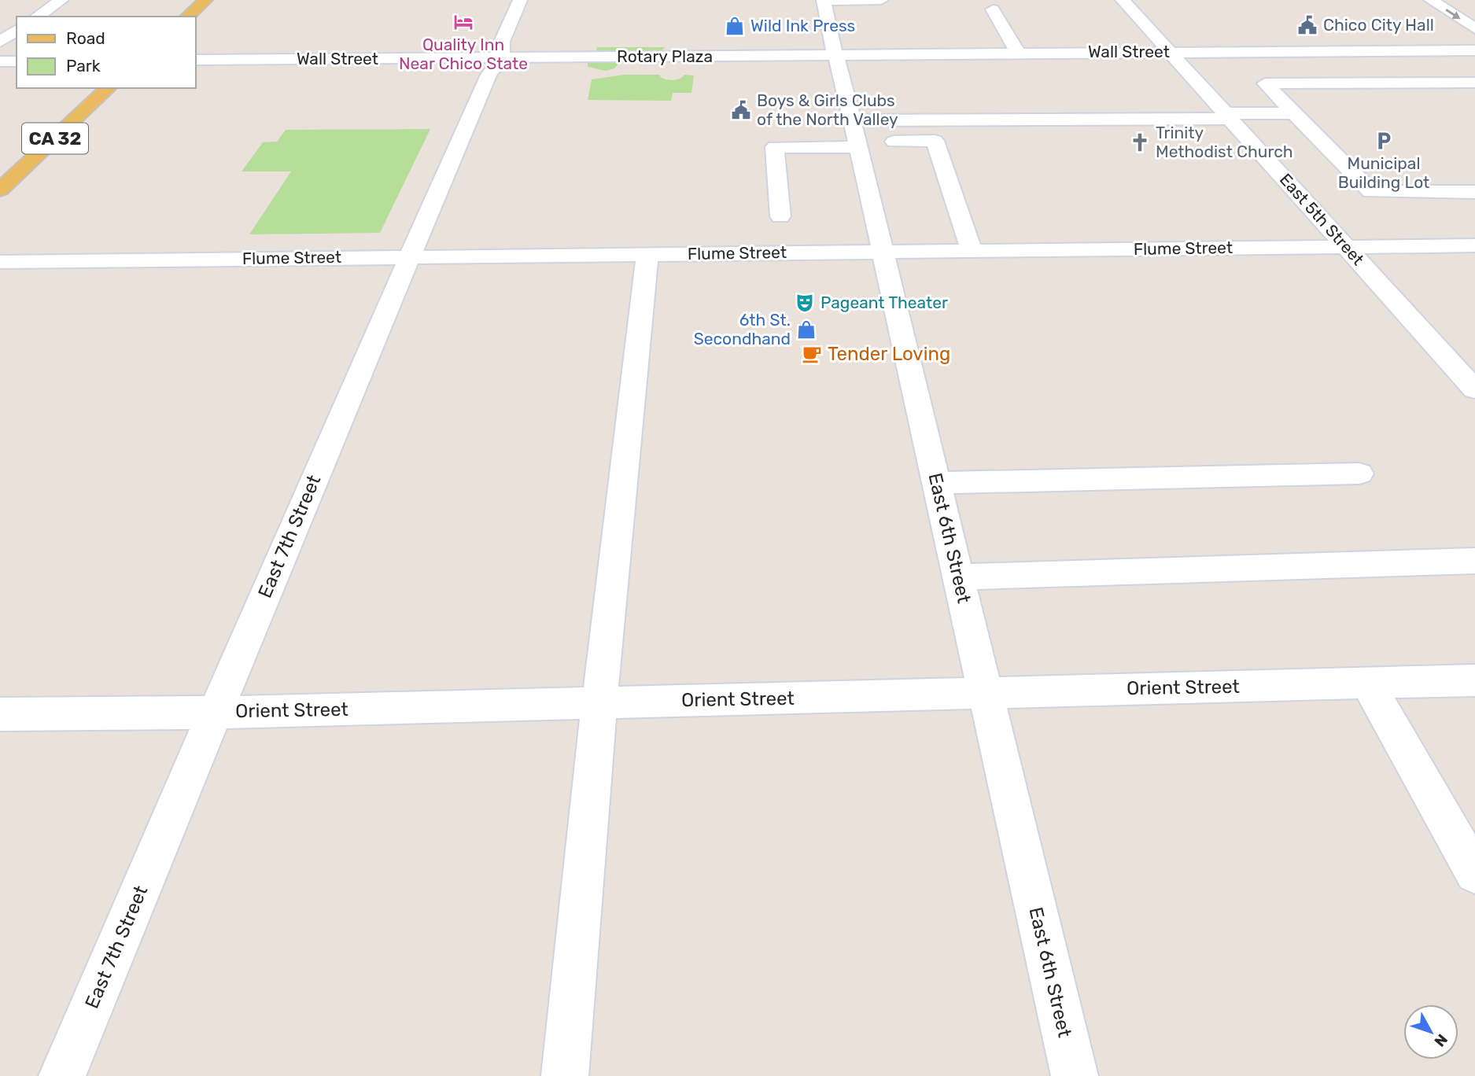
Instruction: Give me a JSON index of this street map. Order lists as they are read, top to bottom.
{
  "streets": {
    "main road": ["CA 32"],
    "street": [
      "Wall Street",
      "Rotary Plaza",
      "East 5th Street",
      "Flume Street",
      "East 7th Street",
      "East 6th Street",
      "Orient Street"
    ]
  },
  "crossings": [
    ["Wall Street", "Rotary Plaza"],
    ["Wall Street", "East 5th Street"],
    ["Wall Street", "East 7th Street"],
    ["Wall Street", "East 6th Street"],
    ["East 5th Street", "Flume Street"],
    ["Flume Street", "East 7th Street"],
    ["Flume Street", "East 6th Street"],
    ["East 7th Street", "Orient Street"],
    ["East 6th Street", "Orient Street"]
  ],
  "places": {
    "hotel": ["Quality Inn Near Chico State"],
    "public building": ["Chico City Hall", "Boys & Girls Clubs of the North Valley"],
    "shop": ["Wild Ink Press", "6th St. Secondhand"],
    "parking": ["Municipal Building Lot"],
    "church": ["Trinity Methodist Church"],
    "theatre": ["Pageant Theater"],
    "cafe": ["Tender Loving"]
  },
  "legend": ["Road", "Park"],
  "north": "bottom right"
}
